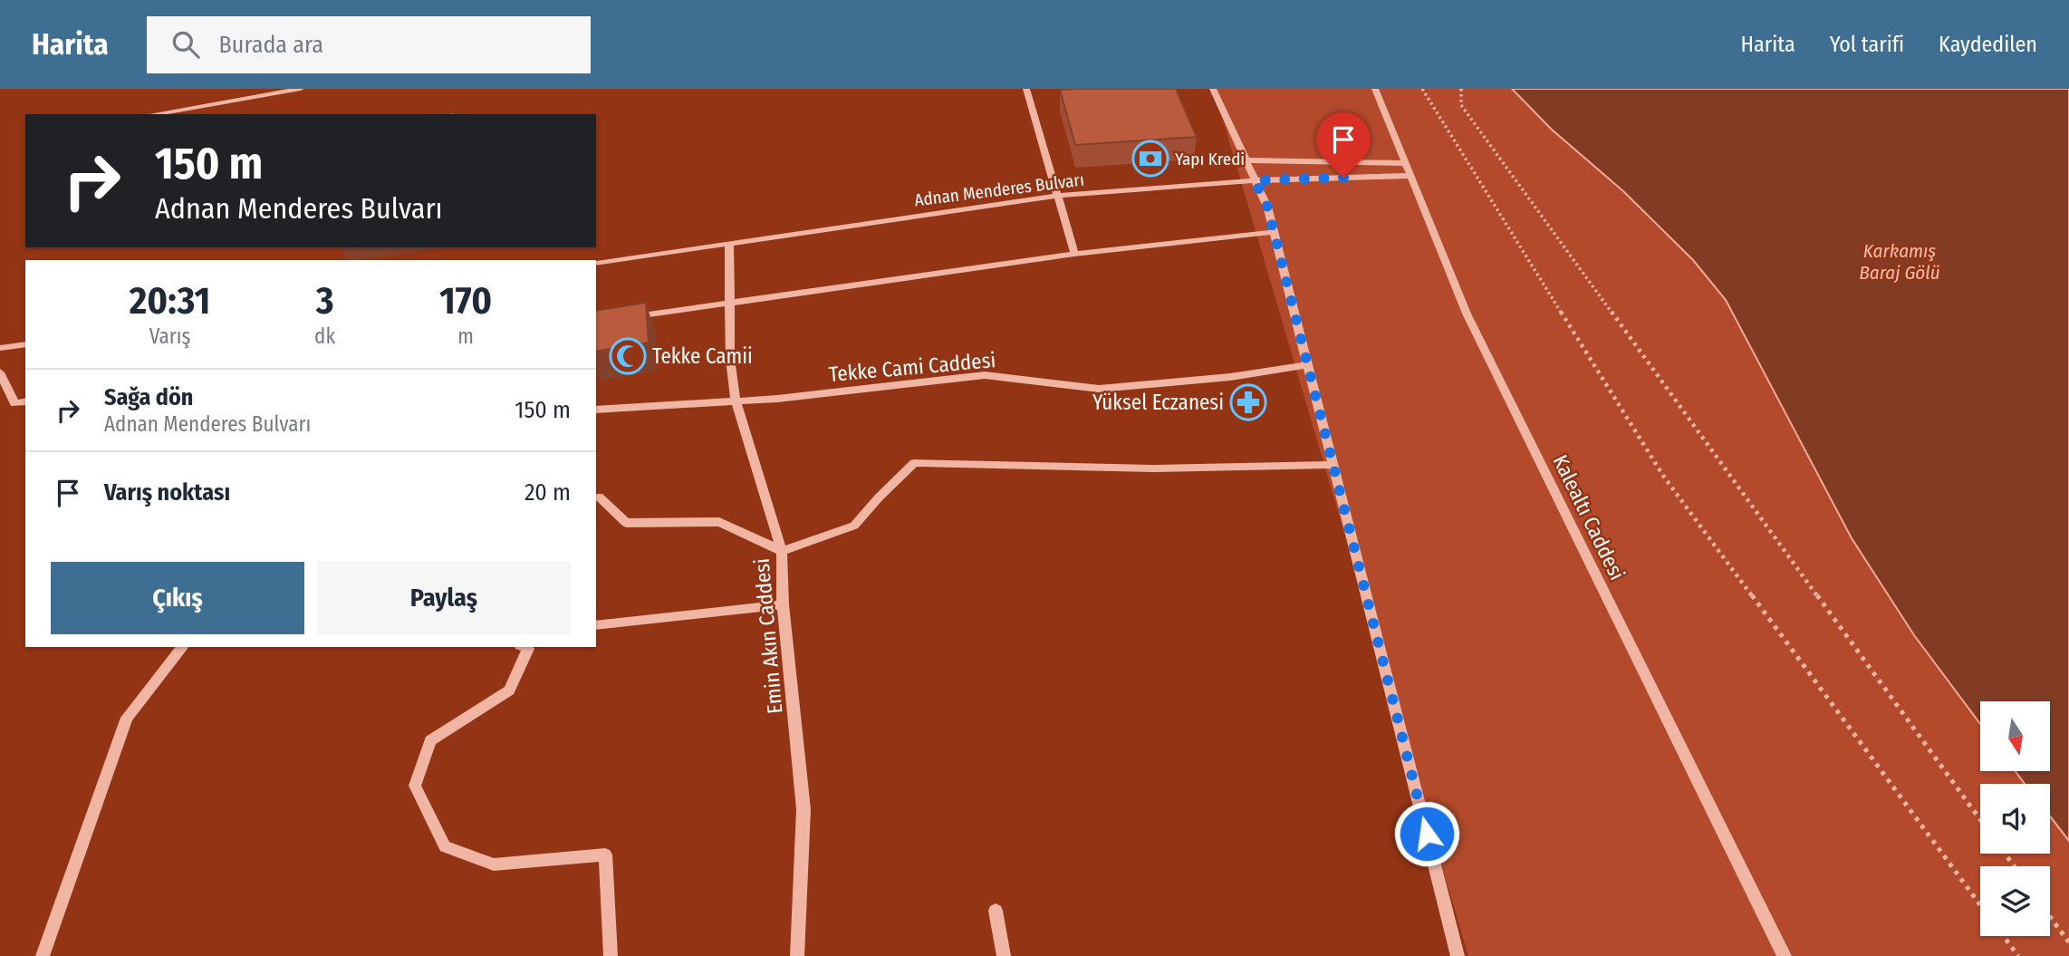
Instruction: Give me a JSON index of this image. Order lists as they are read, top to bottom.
{
  "streets": {
    "street": [
      "Adnan Menderes Bulvarı",
      "Tekke Cami Caddesi",
      "Kalealtı Caddesi",
      "Emin Akın Caddesi"
    ]
  },
  "crossings": [
    ["Adnan Menderes Bulvarı", "Kalealtı Caddesi"],
    ["Adnan Menderes Bulvarı", "Emin Akın Caddesi"],
    ["Tekke Cami Caddesi", "Emin Akın Caddesi"]
  ],
  "water": ["Karkamış Baraj Gölü"],
  "places": {
    "bank": ["Yapı Kredi"],
    "mosque": ["Tekke Camii"],
    "pharmacy": ["Yüksel Eczanesi"]
  },
  "north": "bottom",
  "page": {
    "header": "Harita",
    "search": "Burada ara",
    "nav": ["Harita", "Yol tarifi", "Kaydedilen"],
    "turn": ["150 m", "Adnan Menderes Bulvarı"],
    "eta": [
      "20:31",
      "Varış",
      "3",
      "dk",
      "170",
      "m"
    ],
    "list": [
      {
        "name": "Sağa dön",
        "note": "Adnan Menderes Bulvarı",
        "value": "150 m"
      },
      {
        "name": "Varış noktası",
        "value": "20 m"
      }
    ],
    "buttons": ["Çıkış", "Paylaş"]
  }
}
